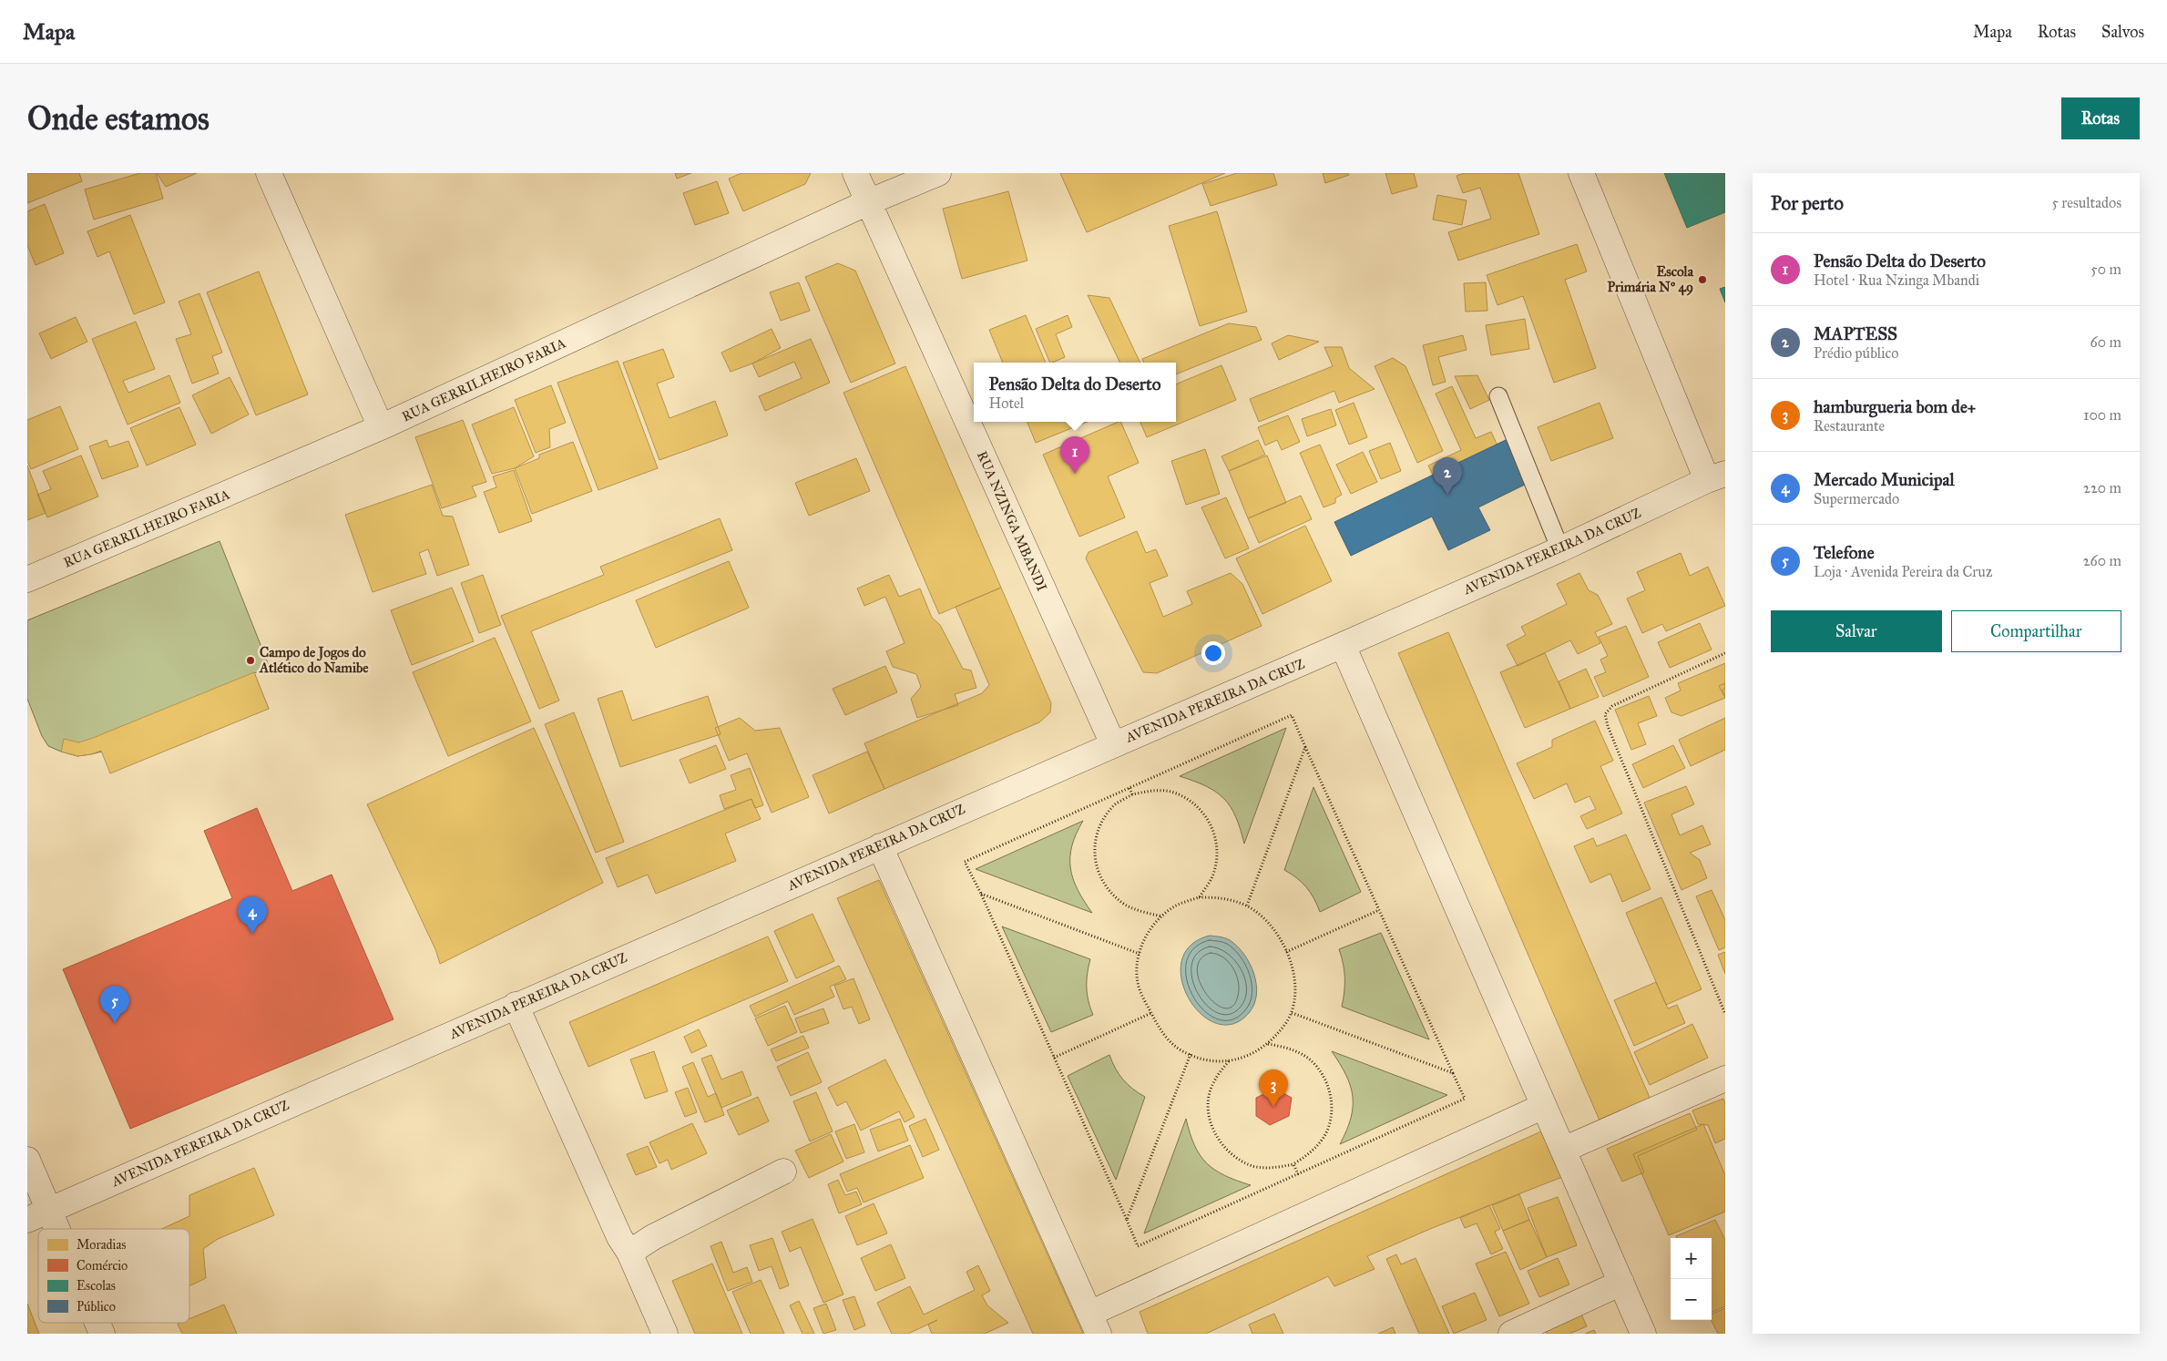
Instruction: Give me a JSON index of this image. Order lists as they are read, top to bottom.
{
  "streets": {
    "street": ["RUA GERRILHEIRO FARIA", "RUA NZINGA MBANDI", "AVENIDA PEREIRA DA CRUZ"]
  },
  "crossings": [
    ["RUA GERRILHEIRO FARIA", "RUA NZINGA MBANDI"],
    ["RUA NZINGA MBANDI", "AVENIDA PEREIRA DA CRUZ"]
  ],
  "places": ["Escola Primária Nº 49", "Campo de Jogos do Atlético do Namibe"],
  "legend": [
    "Moradias",
    "Comércio",
    "Escolas",
    "Público"
  ],
  "page": {
    "header": "Mapa",
    "nav": ["Mapa", "Rotas", "Salvos"],
    "buttons": [
      "Rotas",
      ["Salvar", "Compartilhar"]
    ],
    "title": "Onde estamos",
    "heading": ["Por perto", "5 resultados"],
    "list": [
      {
        "mark": "1",
        "name": "Pensão Delta do Deserto",
        "note": "Hotel · Rua Nzinga Mbandi",
        "value": "50 m"
      },
      {
        "mark": "2",
        "name": "MAPTESS",
        "note": "Prédio público",
        "value": "60 m"
      },
      {
        "mark": "3",
        "name": "hamburgueria bom de+",
        "note": "Restaurante",
        "value": "100 m"
      },
      {
        "mark": "4",
        "name": "Mercado Municipal",
        "note": "Supermercado",
        "value": "220 m"
      },
      {
        "mark": "5",
        "name": "Telefone",
        "note": "Loja · Avenida Pereira da Cruz",
        "value": "260 m"
      }
    ],
    "popup": ["Pensão Delta do Deserto", "Hotel"],
    "pins": [
      "1",
      "2",
      "4",
      "5",
      "3"
    ],
    "map_buttons": ["+", "−"]
  }
}
